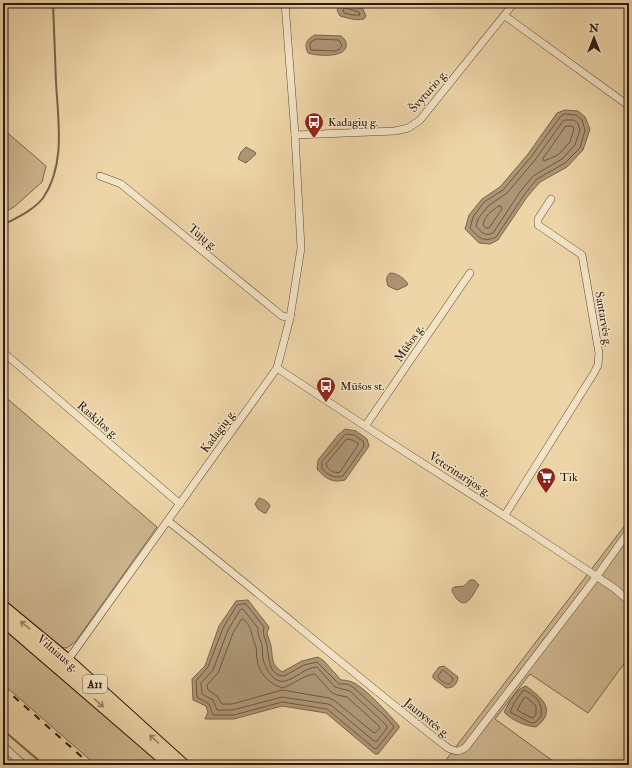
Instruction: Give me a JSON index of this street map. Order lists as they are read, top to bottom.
{
  "streets": {
    "highway": ["Vilniaus g.", "A11"],
    "street": [
      "Švyturio g.",
      "Tujų g.",
      "Santarvės g.",
      "Mūšos g.",
      "Raskilos g.",
      "Kadagių g.",
      "Veterinarijos g.",
      "Jaunystės g."
    ]
  },
  "crossings": [
    ["Švyturio g.", "Kadagių g."],
    ["Tujų g.", "Kadagių g."],
    ["Santarvės g.", "Veterinarijos g."],
    ["Mūšos g.", "Veterinarijos g."],
    ["Raskilos g.", "Kadagių g."],
    ["Kadagių g.", "Veterinarijos g."],
    ["Kadagių g.", "Vilniaus g."],
    ["Kadagių g.", "Jaunystės g."],
    ["Veterinarijos g.", "Jaunystės g."]
  ],
  "places": {
    "bus stop": ["Kadagių g.", "Mūšos st."],
    "supermarket": ["Tik"]
  },
  "north": "top"
}
